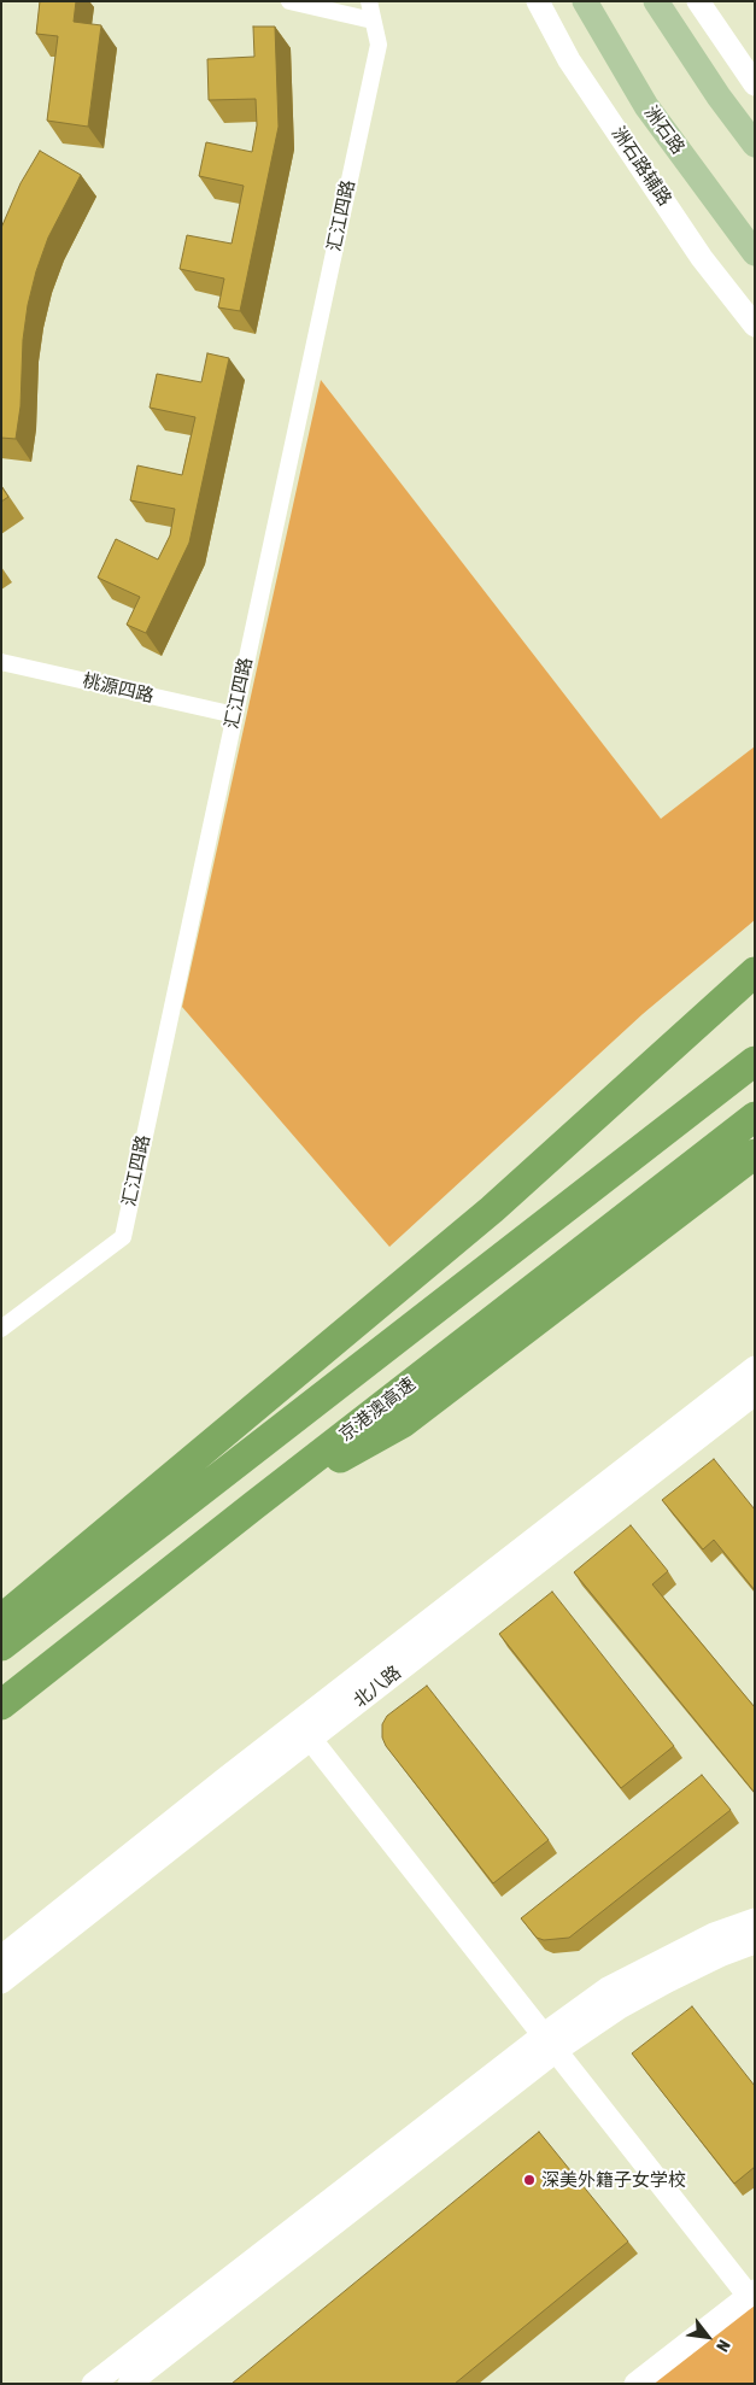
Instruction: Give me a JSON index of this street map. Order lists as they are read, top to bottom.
{
  "streets": {
    "highway": ["京港澳高速"],
    "main road": ["洲石路"],
    "street": [
      "洲石路辅路",
      "汇江四路",
      "桃源四路",
      "北八路"
    ]
  },
  "crossings": [
    ["汇江四路", "桃源四路"]
  ],
  "places": ["深美外籍子女学校"],
  "north": "bottom right"
}
